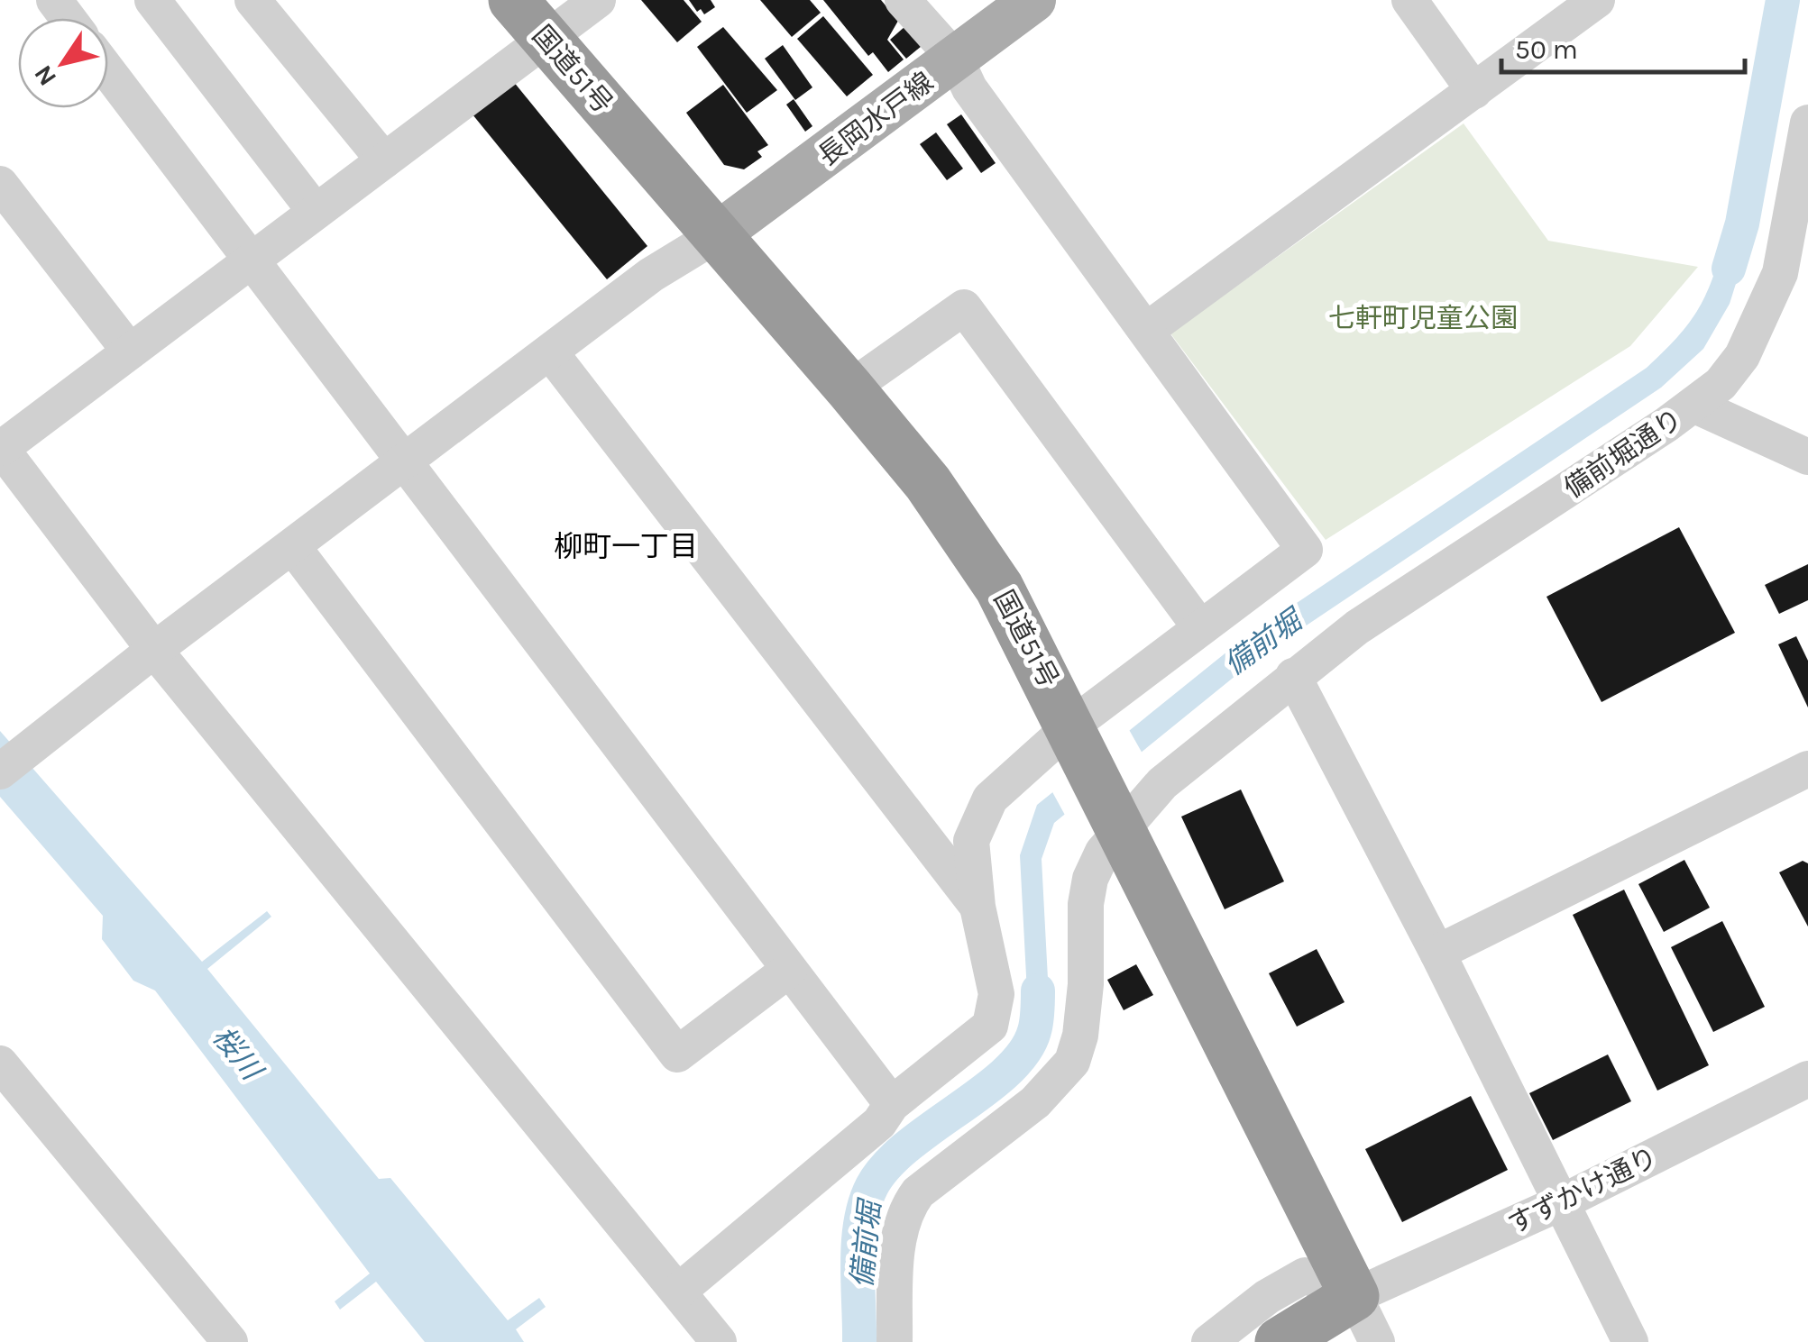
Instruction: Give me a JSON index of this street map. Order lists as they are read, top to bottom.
{
  "streets": {
    "highway": ["国道51号"],
    "main road": ["長岡水戸線"],
    "street": ["備前堀通り", "すずかけ通り"]
  },
  "crossings": [
    ["国道51号", "長岡水戸線"],
    ["国道51号", "備前堀通り"],
    ["国道51号", "すずかけ通り"]
  ],
  "districts": ["柳町一丁目"],
  "water": ["備前堀", "桜川"],
  "parks": ["七軒町児童公園"],
  "scale_bar": "50 m",
  "north": "bottom left"
}
